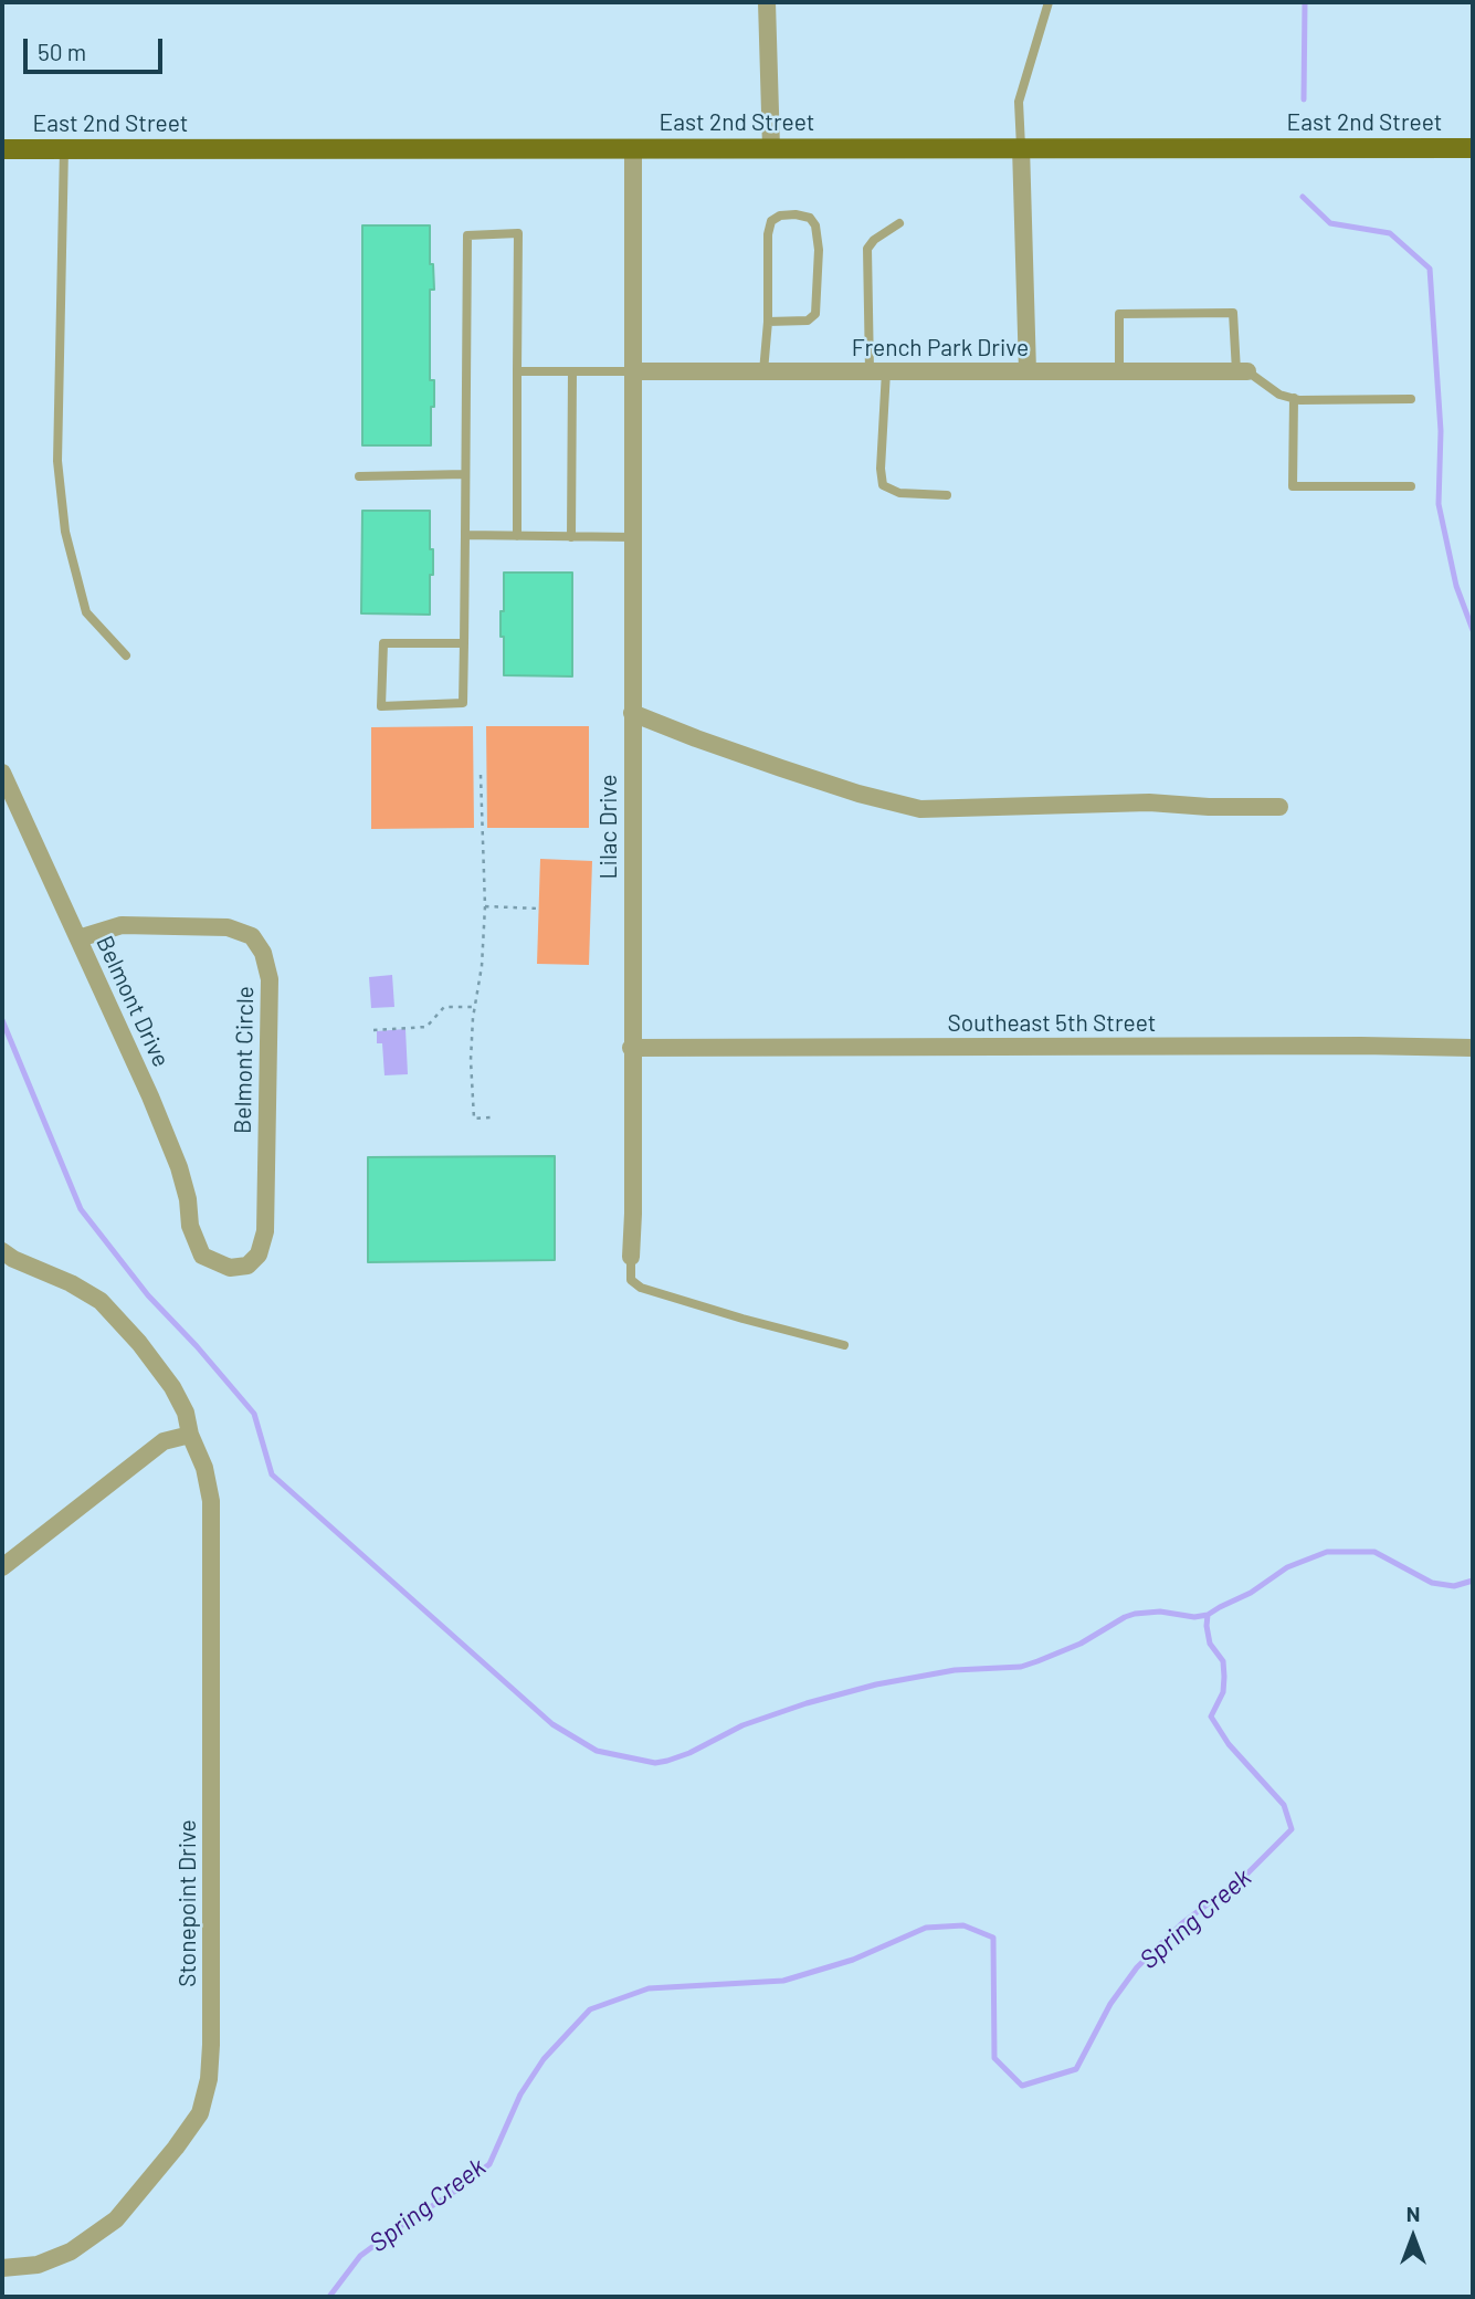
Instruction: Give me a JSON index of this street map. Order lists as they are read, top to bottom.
{
  "streets": {
    "main road": ["East 2nd Street"],
    "street": [
      "French Park Drive",
      "Lilac Drive",
      "Belmont Drive",
      "Southeast 5th Street",
      "Belmont Circle",
      "Stonepoint Drive"
    ]
  },
  "crossings": [
    ["East 2nd Street", "Lilac Drive"],
    ["French Park Drive", "Lilac Drive"],
    ["Lilac Drive", "Southeast 5th Street"],
    ["Belmont Drive", "Belmont Circle"]
  ],
  "water": ["Spring Creek"],
  "scale_bar": "50 m",
  "north": "top"
}
